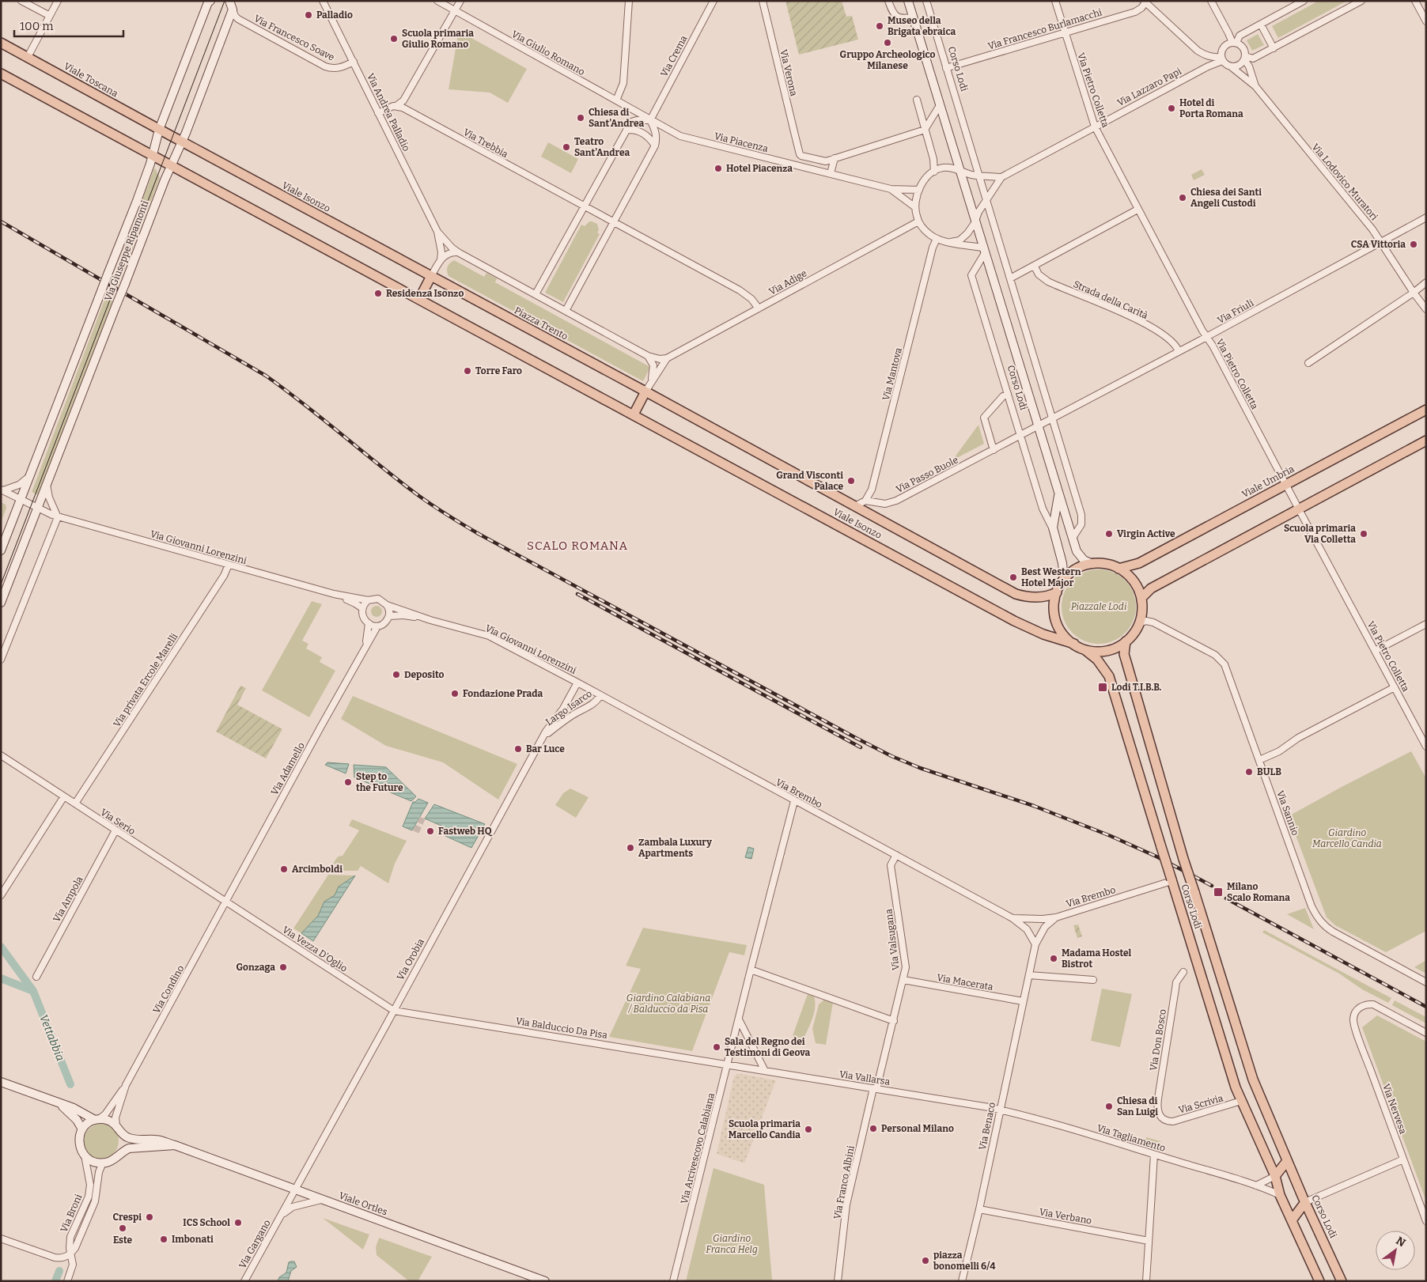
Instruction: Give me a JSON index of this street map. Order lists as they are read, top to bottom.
{
  "streets": {
    "main road": [
      "Corso Lodi",
      "Viale Toscana",
      "Viale Isonzo",
      "Piazza Trento",
      "Viale Umbria"
    ],
    "street": [
      "Via Francesco Burlamacchi",
      "Via Francesco Soave",
      "Via Giulio Romano",
      "Via Crema",
      "Via Verona",
      "Via Lazzaro Papi",
      "Via Pietro Colletta",
      "Via Andrea Palladio",
      "Via Piacenza",
      "Via Trebbia",
      "Via Lodovico Muratori",
      "Via Giuseppe Ripamonti",
      "Via Adige",
      "Strada della Carità",
      "Via Friuli",
      "Via Mantova",
      "Via Passo Buole",
      "Via Giovanni Lorenzini",
      "Via privata Ercole Marelli",
      "Largo Isarco",
      "Via Adamello",
      "Via Brembo",
      "Via Sannio",
      "Via Serio",
      "Via Ampola",
      "Via Valsugana",
      "Via Vezza D'Oglio",
      "Via Orobia",
      "Via Macerata",
      "Via Condino",
      "Via Balduccio Da Pisa",
      "Via Don Bosco",
      "Via Vallarsa",
      "Via Scrivia",
      "Via Nervesa",
      "Via Benaco",
      "Via Tagliamento",
      "Via Arcivescovo Calabiana",
      "Via Franco Albini",
      "Viale Ortles",
      "Via Broni",
      "Via Verbano",
      "Via Gargano"
    ]
  },
  "crossings": [
    ["Via Francesco Burlamacchi", "Corso Lodi"],
    ["Via Francesco Burlamacchi", "Via Pietro Colletta"],
    ["Via Francesco Soave", "Via Andrea Palladio"],
    ["Via Francesco Soave", "Via Giuseppe Ripamonti"],
    ["Via Giulio Romano", "Via Crema"],
    ["Via Giulio Romano", "Via Piacenza"],
    ["Via Crema", "Via Piacenza"],
    ["Corso Lodi", "Via Lazzaro Papi"],
    ["Corso Lodi", "Via Piacenza"],
    ["Corso Lodi", "Viale Isonzo"],
    ["Corso Lodi", "Via Adige"],
    ["Corso Lodi", "Via Friuli"],
    ["Corso Lodi", "Via Mantova"],
    ["Corso Lodi", "Via Passo Buole"],
    ["Corso Lodi", "Viale Umbria"],
    ["Corso Lodi", "Via Brembo"],
    ["Corso Lodi", "Via Sannio"],
    ["Corso Lodi", "Via Scrivia"],
    ["Corso Lodi", "Via Tagliamento"],
    ["Viale Toscana", "Viale Isonzo"],
    ["Viale Toscana", "Via Giuseppe Ripamonti"],
    ["Via Lazzaro Papi", "Via Pietro Colletta"],
    ["Via Lazzaro Papi", "Via Piacenza"],
    ["Via Lazzaro Papi", "Via Lodovico Muratori"],
    ["Via Lazzaro Papi", "Via Adige"],
    ["Via Lazzaro Papi", "Via Mantova"],
    ["Via Pietro Colletta", "Via Friuli"],
    ["Via Pietro Colletta", "Viale Umbria"],
    ["Via Piacenza", "Via Adige"],
    ["Via Piacenza", "Via Mantova"],
    ["Via Lodovico Muratori", "Via Friuli"],
    ["Viale Isonzo", "Via Giuseppe Ripamonti"],
    ["Viale Isonzo", "Piazza Trento"],
    ["Viale Isonzo", "Viale Umbria"],
    ["Viale Isonzo", "Via Sannio"],
    ["Via Giuseppe Ripamonti", "Via Giovanni Lorenzini"],
    ["Via Adige", "Via Mantova"],
    ["Strada della Carità", "Via Friuli"],
    ["Via Friuli", "Via Passo Buole"],
    ["Via Mantova", "Via Passo Buole"],
    ["Viale Umbria", "Via Sannio"],
    ["Via Giovanni Lorenzini", "Via privata Ercole Marelli"],
    ["Via Giovanni Lorenzini", "Largo Isarco"],
    ["Via Giovanni Lorenzini", "Via Brembo"],
    ["Via privata Ercole Marelli", "Via Serio"],
    ["Largo Isarco", "Via Brembo"],
    ["Largo Isarco", "Via Orobia"],
    ["Via Adamello", "Via Serio"],
    ["Via Adamello", "Via Vezza D'Oglio"],
    ["Via Adamello", "Via Condino"],
    ["Via Brembo", "Via Valsugana"],
    ["Via Brembo", "Via Benaco"],
    ["Via Brembo", "Via Arcivescovo Calabiana"],
    ["Via Serio", "Via Ampola"],
    ["Via Serio", "Via Vezza D'Oglio"],
    ["Via Serio", "Via Condino"],
    ["Via Valsugana", "Via Macerata"],
    ["Via Valsugana", "Via Vallarsa"],
    ["Via Valsugana", "Via Franco Albini"],
    ["Via Vezza D'Oglio", "Via Orobia"],
    ["Via Vezza D'Oglio", "Via Condino"],
    ["Via Vezza D'Oglio", "Via Balduccio Da Pisa"],
    ["Via Orobia", "Via Balduccio Da Pisa"],
    ["Via Orobia", "Viale Ortles"],
    ["Via Orobia", "Via Gargano"],
    ["Via Macerata", "Via Benaco"],
    ["Via Condino", "Viale Ortles"],
    ["Via Condino", "Via Broni"],
    ["Via Balduccio Da Pisa", "Via Vallarsa"],
    ["Via Balduccio Da Pisa", "Via Arcivescovo Calabiana"],
    ["Via Don Bosco", "Via Scrivia"],
    ["Via Vallarsa", "Via Benaco"],
    ["Via Vallarsa", "Via Tagliamento"],
    ["Via Vallarsa", "Via Arcivescovo Calabiana"],
    ["Via Vallarsa", "Via Franco Albini"],
    ["Via Benaco", "Via Tagliamento"],
    ["Via Benaco", "Via Verbano"],
    ["Viale Ortles", "Via Broni"],
    ["Viale Ortles", "Via Gargano"]
  ],
  "districts": ["SCALO ROMANA"],
  "water": ["Vettabbia"],
  "parks": [
    "Piazzale Lodi",
    "Giardino Marcello Candia",
    "Giardino Calabiana / Balduccio da Pisa",
    "Giardino Franca Helg"
  ],
  "places": {
    "other": [
      "Palladio",
      "Museo della Brigata ebraica",
      "Scuola primaria Giulio Romano",
      "Gruppo Archeologico Milanese",
      "Hotel di Porta Romana",
      "Chiesa di Sant'Andrea",
      "Teatro Sant'Andrea",
      "Hotel Piacenza",
      "Chiesa dei Santi Angeli Custodi",
      "CSA Vittoria",
      "Residenza Isonzo",
      "Torre Faro",
      "Grand Visconti Palace",
      "Virgin Active",
      "Scuola primaria Via Colletta",
      "Best Western Hotel Major",
      "Deposito",
      "Fondazione Prada",
      "Bar Luce",
      "BULB",
      "Step to the Future",
      "Fastweb HQ",
      "Zambala Luxury Apartments",
      "Arcimboldi",
      "Madama Hostel Bistrot",
      "Gonzaga",
      "Sala del Regno dei Testimoni di Geova",
      "Chiesa di San Luigi",
      "Personal Milano",
      "Scuola primaria Marcello Candia",
      "Crespi",
      "ICS School",
      "Este",
      "Imbonati",
      "piazza bonomelli 6/4"
    ],
    "transit": ["Lodi T.I.B.B.", "Milano Scalo Romana"]
  },
  "scale_bar": "100 m",
  "north": "top right"
}
